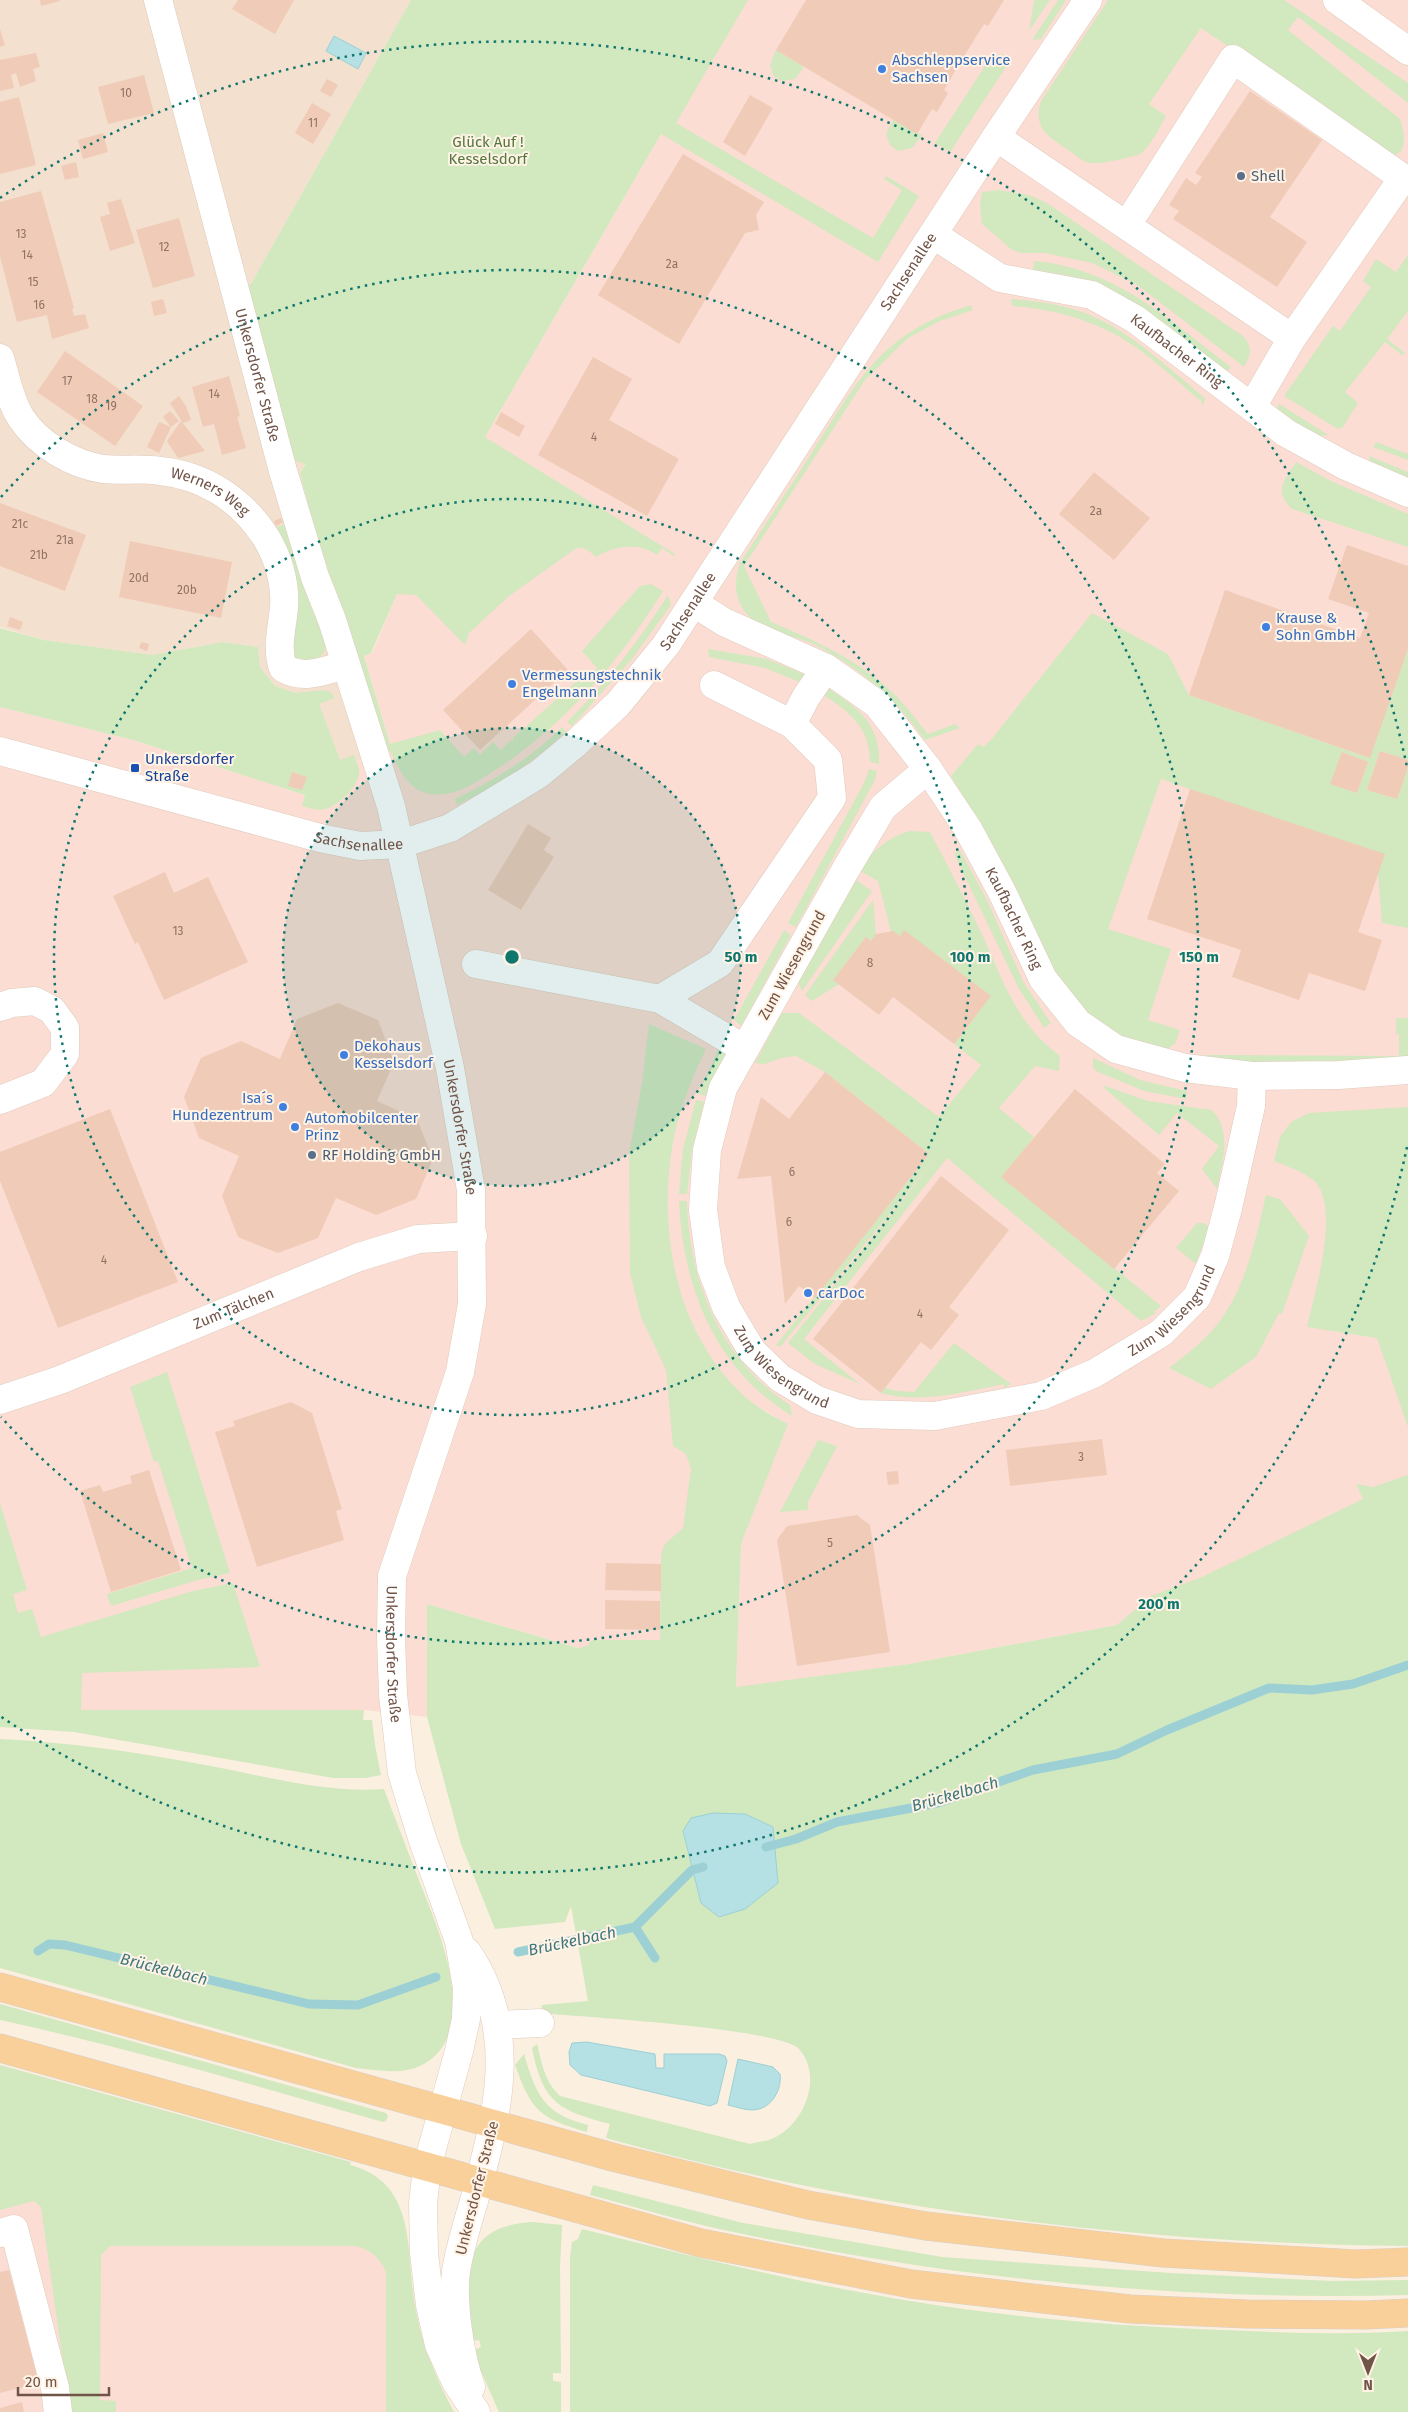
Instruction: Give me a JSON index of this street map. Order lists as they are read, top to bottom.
{
  "streets": {
    "street": [
      "Sachsenallee",
      "Kaufbacher Ring",
      "Unkersdorfer Straße",
      "Werners Weg",
      "Zum Wiesengrund",
      "Zum Tälchen"
    ]
  },
  "crossings": [
    ["Sachsenallee", "Kaufbacher Ring"],
    ["Sachsenallee", "Unkersdorfer Straße"],
    ["Kaufbacher Ring", "Zum Wiesengrund"],
    ["Unkersdorfer Straße", "Werners Weg"],
    ["Unkersdorfer Straße", "Zum Tälchen"]
  ],
  "water": ["Brückelbach"],
  "parks": ["Glück Auf ! Kesselsdorf"],
  "places": {
    "other": [
      "Abschleppservice Sachsen",
      "Shell",
      "Krause & Sohn GmbH",
      "Vermessungstechnik Engelmann",
      "Dekohaus Kesselsdorf",
      "Isa´s Hundezentrum",
      "Automobilcenter Prinz",
      "RF Holding GmbH",
      "carDoc"
    ],
    "transit": ["Unkersdorfer Straße"]
  },
  "house_numbers": [
    "10",
    "11",
    "13",
    "12",
    "14",
    "2a",
    "15",
    "16",
    "17",
    "14",
    "18",
    "19",
    "4",
    "2a",
    "21c",
    "21a",
    "21b",
    "20d",
    "20b",
    "13",
    "8",
    "6",
    "6",
    "4",
    "4",
    "3",
    "5"
  ],
  "scale_bar": "20 m",
  "north": "bottom",
  "rings": [
    "50 m",
    "100 m",
    "150 m",
    "200 m"
  ]
}
